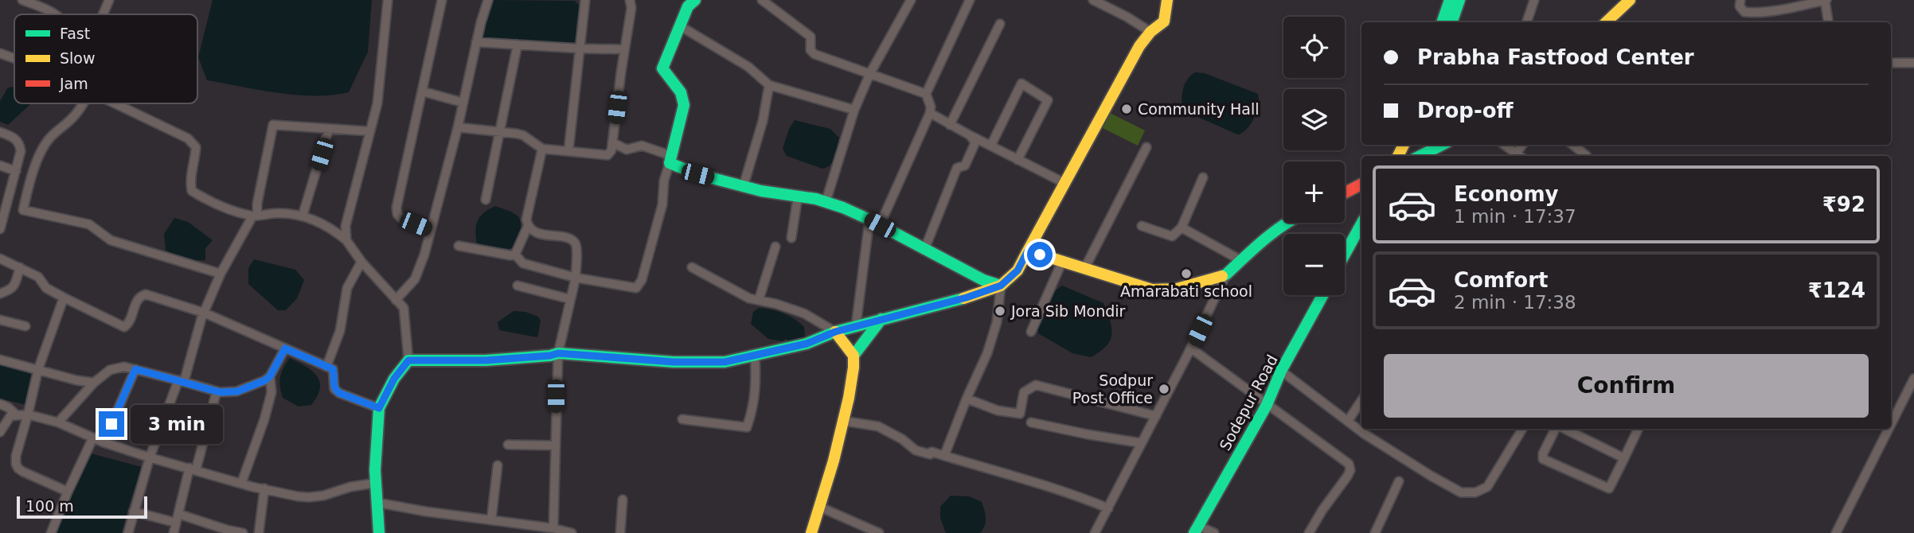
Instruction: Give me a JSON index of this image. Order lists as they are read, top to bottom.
{
  "streets": {
    "street": ["Sodepur Road"]
  },
  "places": [
    "Community Hall",
    "Amarabati school",
    "Jora Sib Mondir",
    "Sodpur Post Office"
  ],
  "legend": ["Fast", "Slow", "Jam"],
  "scale_bar": "100 m",
  "page": {
    "map_buttons": ["+", "−"],
    "banner": ["Prabha Fastfood Center", "Drop-off"],
    "list": [
      {
        "name": "Economy",
        "note": "1 min · 17:37",
        "value": "₹92"
      },
      {
        "name": "Comfort",
        "note": "2 min · 17:38",
        "value": "₹124"
      }
    ],
    "buttons": "Confirm",
    "bubble": "3 min",
    "scale": "100 m"
  }
}
